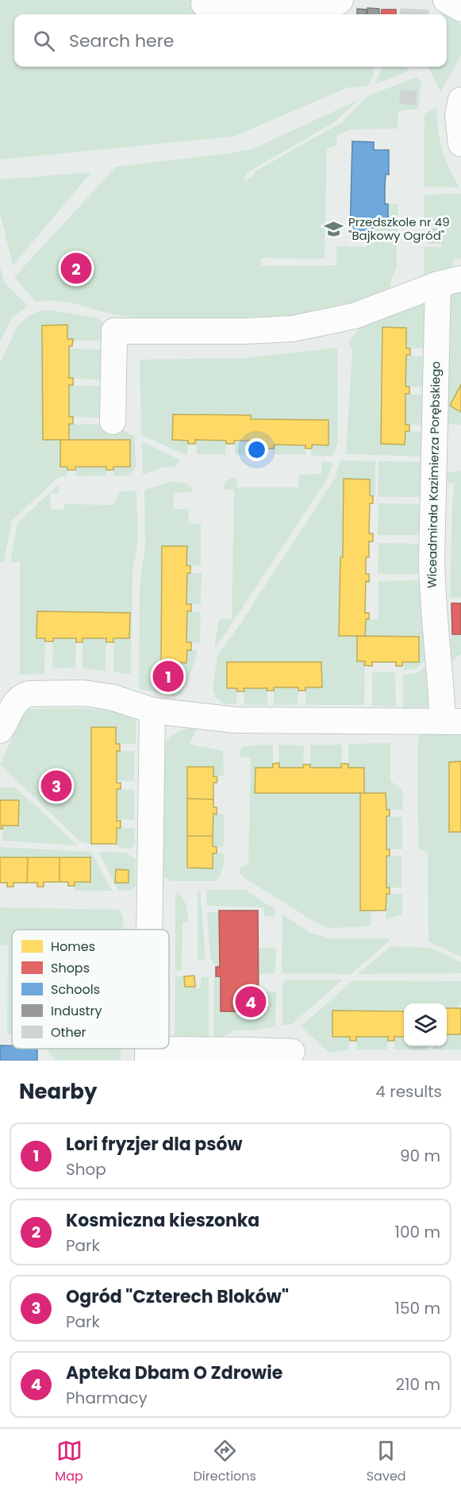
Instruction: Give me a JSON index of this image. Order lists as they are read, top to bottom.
{
  "streets": {
    "street": ["Wiceadmirała Kazimierza Porębskiego"]
  },
  "places": {
    "school or university": ["Przedszkole nr 49 \"Bajkowy Ogród\""]
  },
  "legend": [
    "Homes",
    "Shops",
    "Schools",
    "Industry",
    "Other"
  ],
  "page": {
    "search": "Search here",
    "pins": [
      "2",
      "1",
      "3",
      "4"
    ],
    "heading": ["Nearby", "4 results"],
    "list": [
      {
        "mark": "1",
        "name": "Lori fryzjer dla psów",
        "note": "Shop",
        "value": "90 m"
      },
      {
        "mark": "2",
        "name": "Kosmiczna kieszonka",
        "note": "Park",
        "value": "100 m"
      },
      {
        "mark": "3",
        "name": "Ogród \"Czterech Bloków\"",
        "note": "Park",
        "value": "150 m"
      },
      {
        "mark": "4",
        "name": "Apteka Dbam O Zdrowie",
        "note": "Pharmacy",
        "value": "210 m"
      }
    ],
    "nav": ["Map", "Directions", "Saved"]
  }
}
